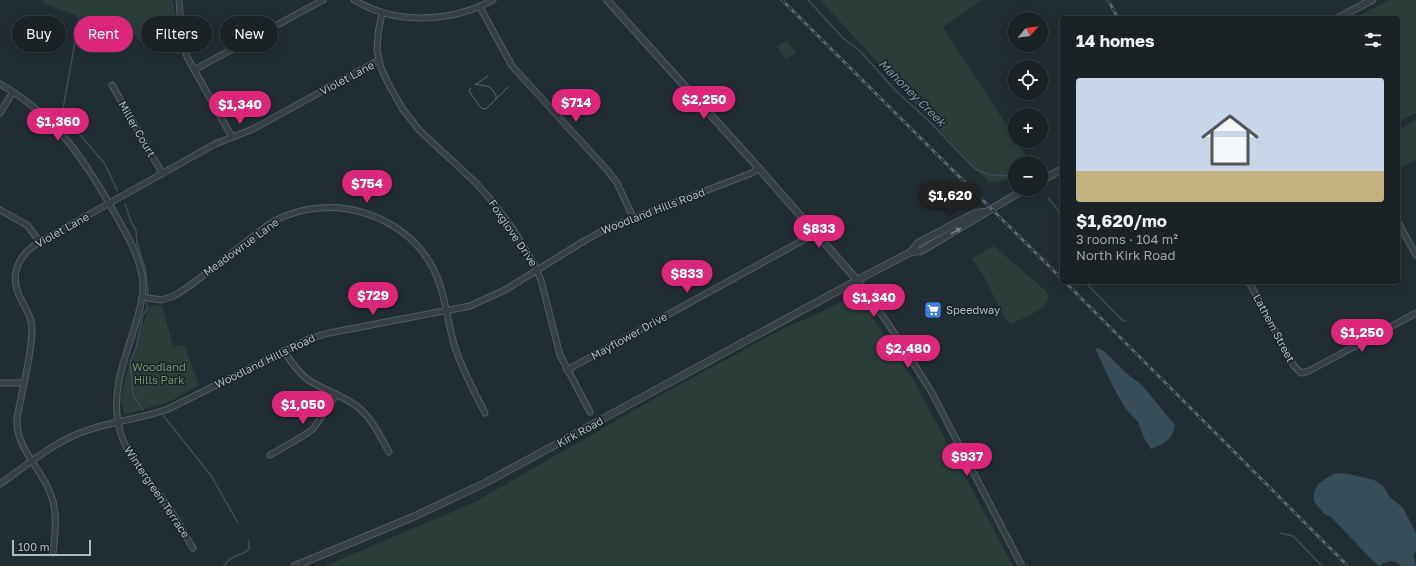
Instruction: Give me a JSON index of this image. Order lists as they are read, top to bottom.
{
  "streets": {
    "street": [
      "Violet Lane",
      "Miller Court",
      "Woodland Hills Road",
      "Foxglove Drive",
      "Meadowrue Lane",
      "Lathem Street",
      "Mayflower Drive",
      "Kirk Road",
      "Wintergreen Terrace"
    ]
  },
  "crossings": [
    ["Violet Lane", "Miller Court"],
    ["Violet Lane", "Woodland Hills Road"],
    ["Violet Lane", "Foxglove Drive"],
    ["Violet Lane", "Wintergreen Terrace"],
    ["Woodland Hills Road", "Foxglove Drive"],
    ["Woodland Hills Road", "Meadowrue Lane"],
    ["Woodland Hills Road", "Wintergreen Terrace"],
    ["Foxglove Drive", "Mayflower Drive"],
    ["Meadowrue Lane", "Wintergreen Terrace"]
  ],
  "water": ["Mahoney Creek"],
  "parks": ["Woodland Hills Park"],
  "places": {
    "supermarket": ["Speedway"]
  },
  "scale_bar": "100 m",
  "north": "top right",
  "page": {
    "map_buttons": ["+", "−"],
    "chip": [
      "Buy",
      "Rent",
      "Filters",
      "New"
    ],
    "heading": "14 homes",
    "list": [
      {
        "name": "$1,620/mo",
        "note": "3 rooms · 104 m² · North Kirk Road"
      }
    ],
    "price": [
      "$2,250",
      "$714",
      "$1,340",
      "$1,360",
      "$754",
      "$1,620",
      "$833",
      "$833",
      "$729",
      "$1,340",
      "$1,250",
      "$2,480",
      "$1,050",
      "$937"
    ],
    "scale": "100 m"
  }
}
